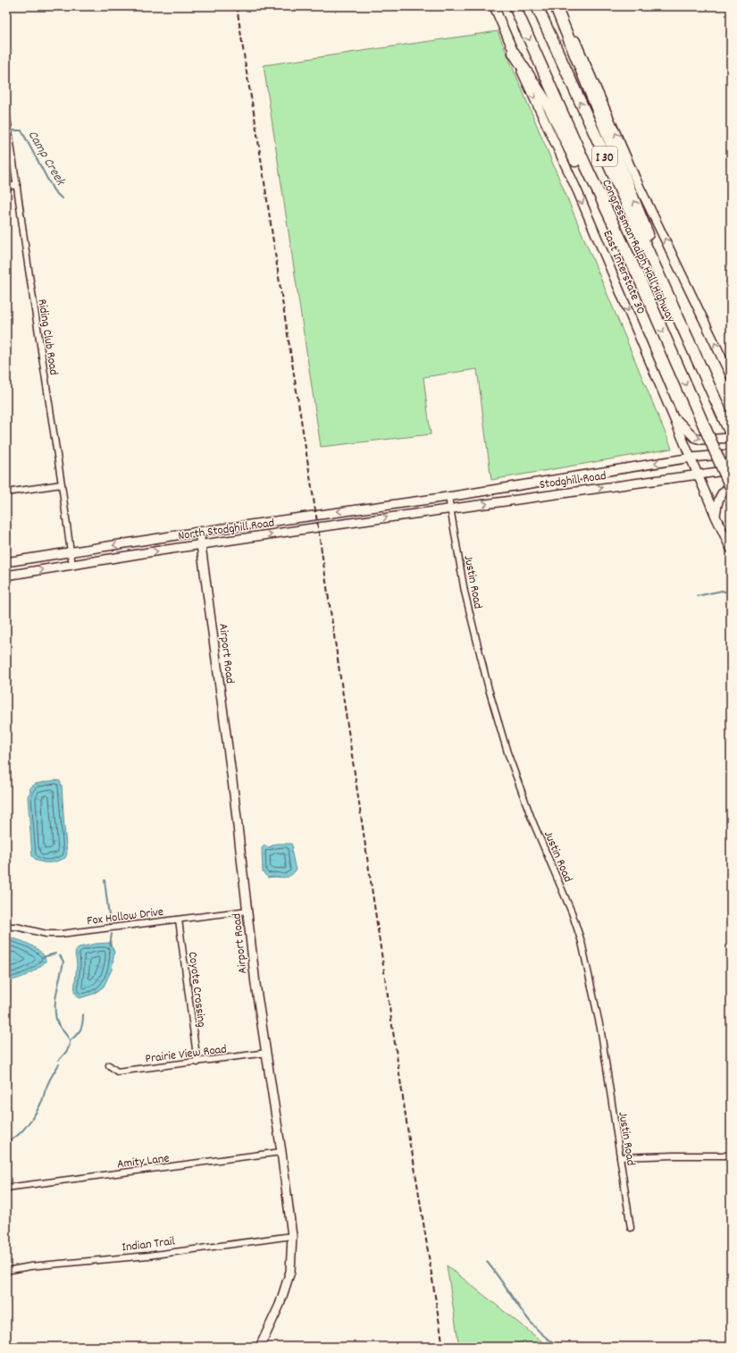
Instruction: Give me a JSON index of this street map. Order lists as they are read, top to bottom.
{
  "streets": {
    "highway": ["I 30", "Congressman Ralph Hall Highway"],
    "main road": [
      "East Interstate 30",
      "Stodghill Road",
      "North Stodghill Road",
      "Airport Road"
    ],
    "street": [
      "Riding Club Road",
      "Justin Road",
      "Fox Hollow Drive",
      "Coyote Crossing",
      "Prairie View Road",
      "Amity Lane",
      "Indian Trail"
    ]
  },
  "crossings": [
    ["East Interstate 30", "Stodghill Road"],
    ["Riding Club Road", "North Stodghill Road"],
    ["Stodghill Road", "North Stodghill Road"],
    ["Stodghill Road", "Justin Road"],
    ["North Stodghill Road", "Justin Road"],
    ["North Stodghill Road", "Airport Road"],
    ["Airport Road", "Fox Hollow Drive"],
    ["Airport Road", "Prairie View Road"],
    ["Airport Road", "Amity Lane"],
    ["Airport Road", "Indian Trail"],
    ["Fox Hollow Drive", "Coyote Crossing"],
    ["Coyote Crossing", "Prairie View Road"]
  ],
  "water": ["Camp Creek"]
}
